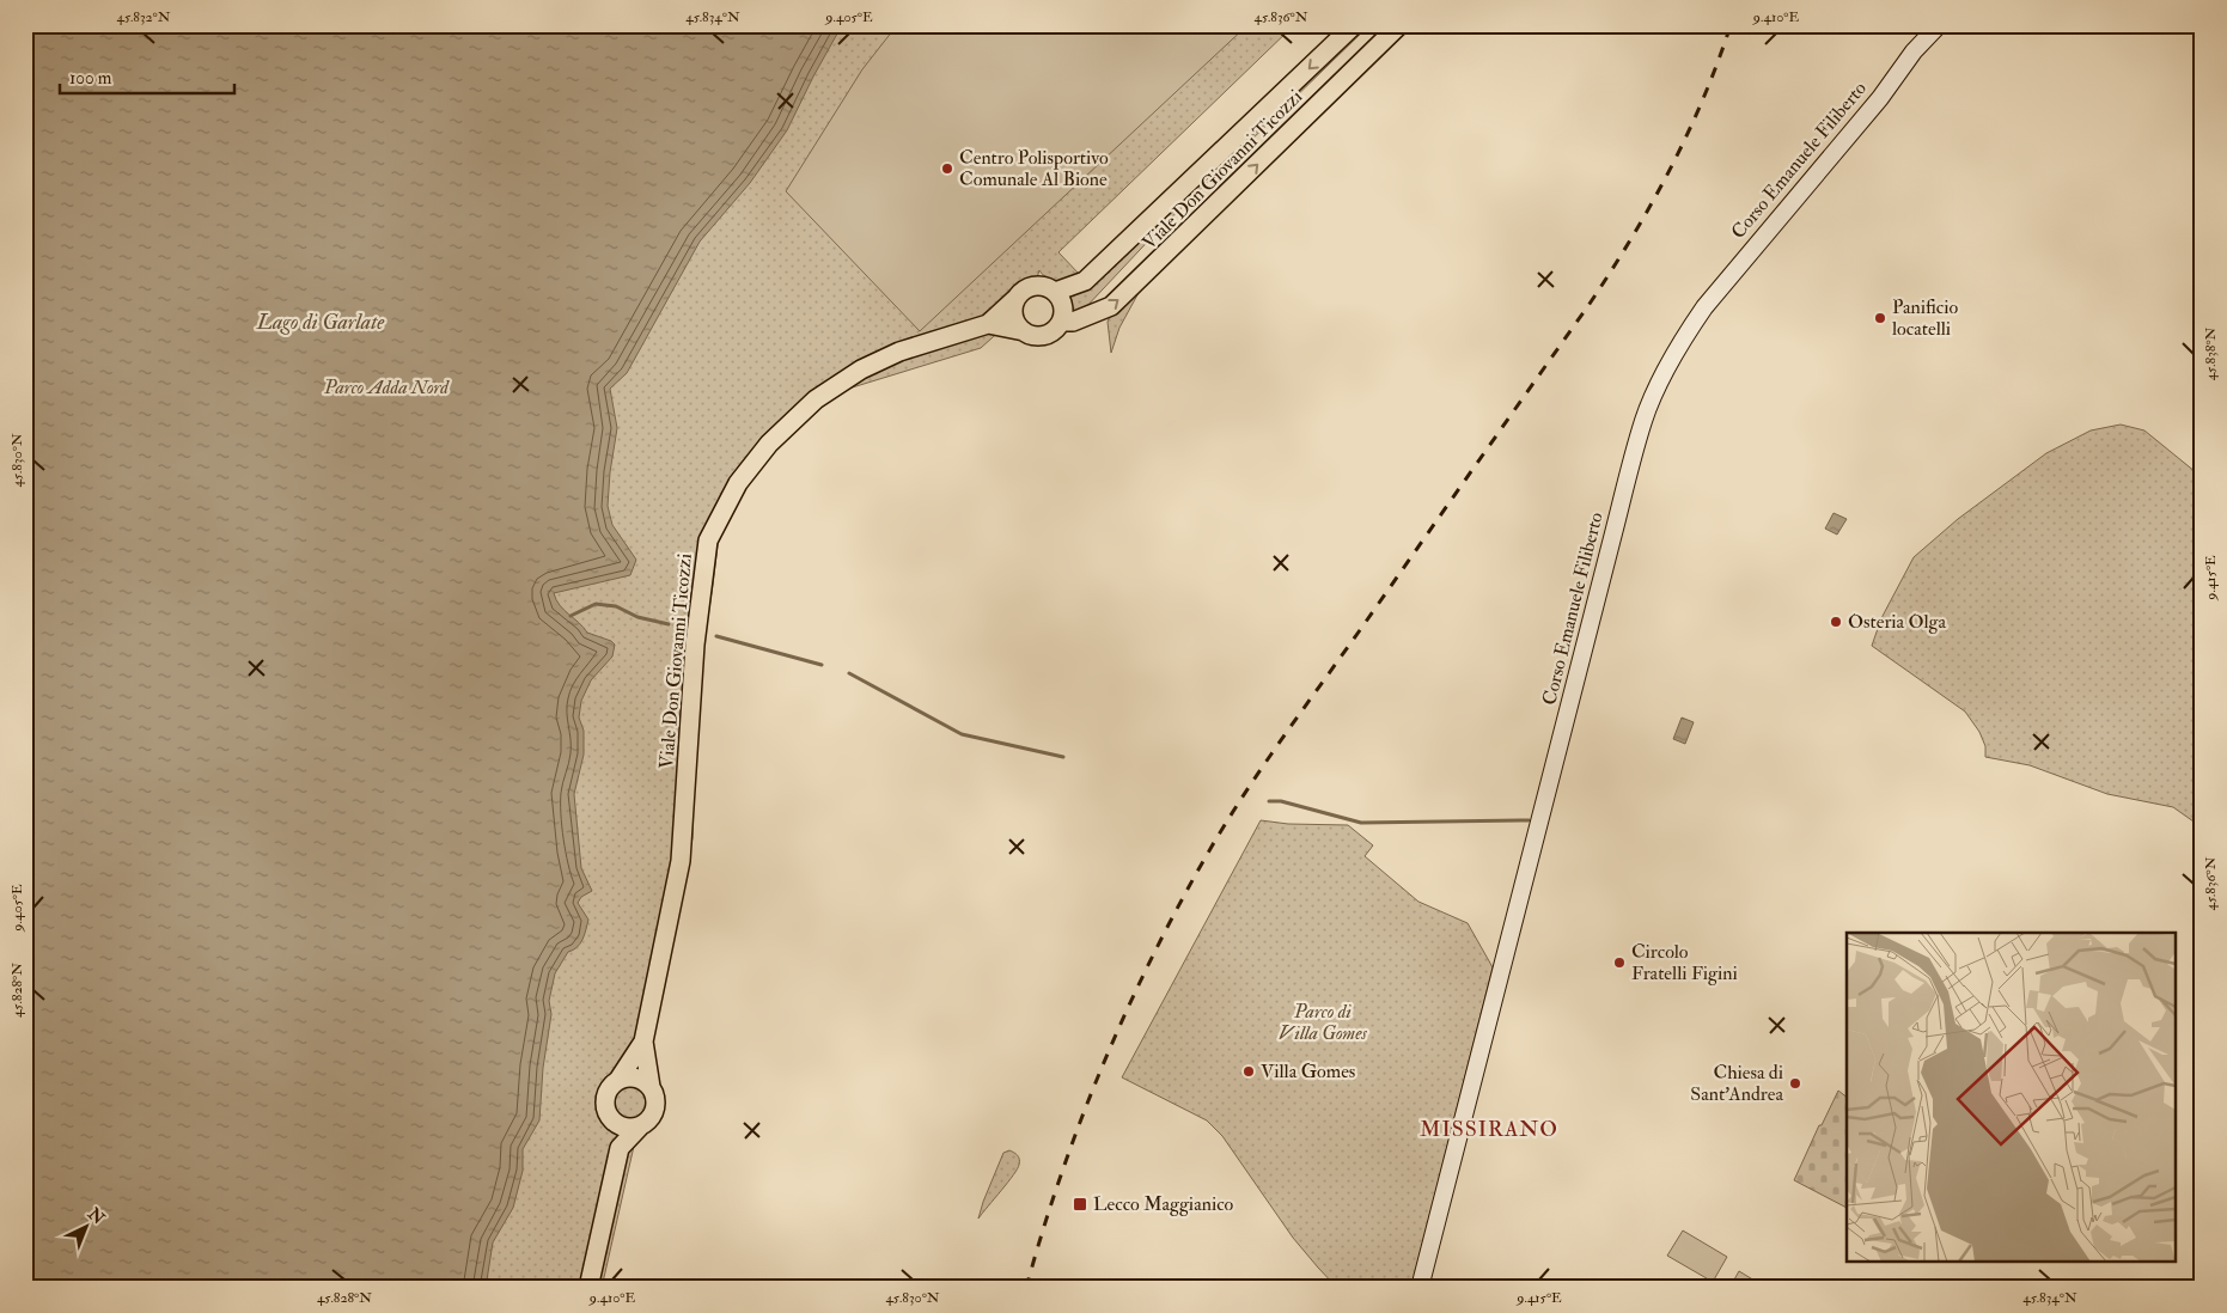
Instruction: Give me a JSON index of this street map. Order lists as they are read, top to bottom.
{
  "streets": {
    "main road": ["Corso Emanuele Filiberto", "Viale Don Giovanni Ticozzi"]
  },
  "districts": ["MISSIRANO"],
  "water": ["Lago di Garlate"],
  "parks": ["Parco Adda Nord", "Parco di Villa Gomes"],
  "places": {
    "other": [
      "Centro Polisportivo Comunale Al Bione",
      "Panificio locatelli",
      "Osteria Olga",
      "Circolo Fratelli Figini",
      "Villa Gomes",
      "Chiesa di Sant'Andrea"
    ],
    "transit": ["Lecco Maggianico"]
  },
  "scale_bar": "100 m",
  "north": "top right",
  "coordinates": [
    "45.832°N",
    "45.834°N",
    "9.405°E",
    "45.836°N",
    "9.410°E",
    "45.838°N",
    "45.830°N",
    "9.415°E",
    "45.828°N"
  ]
}
